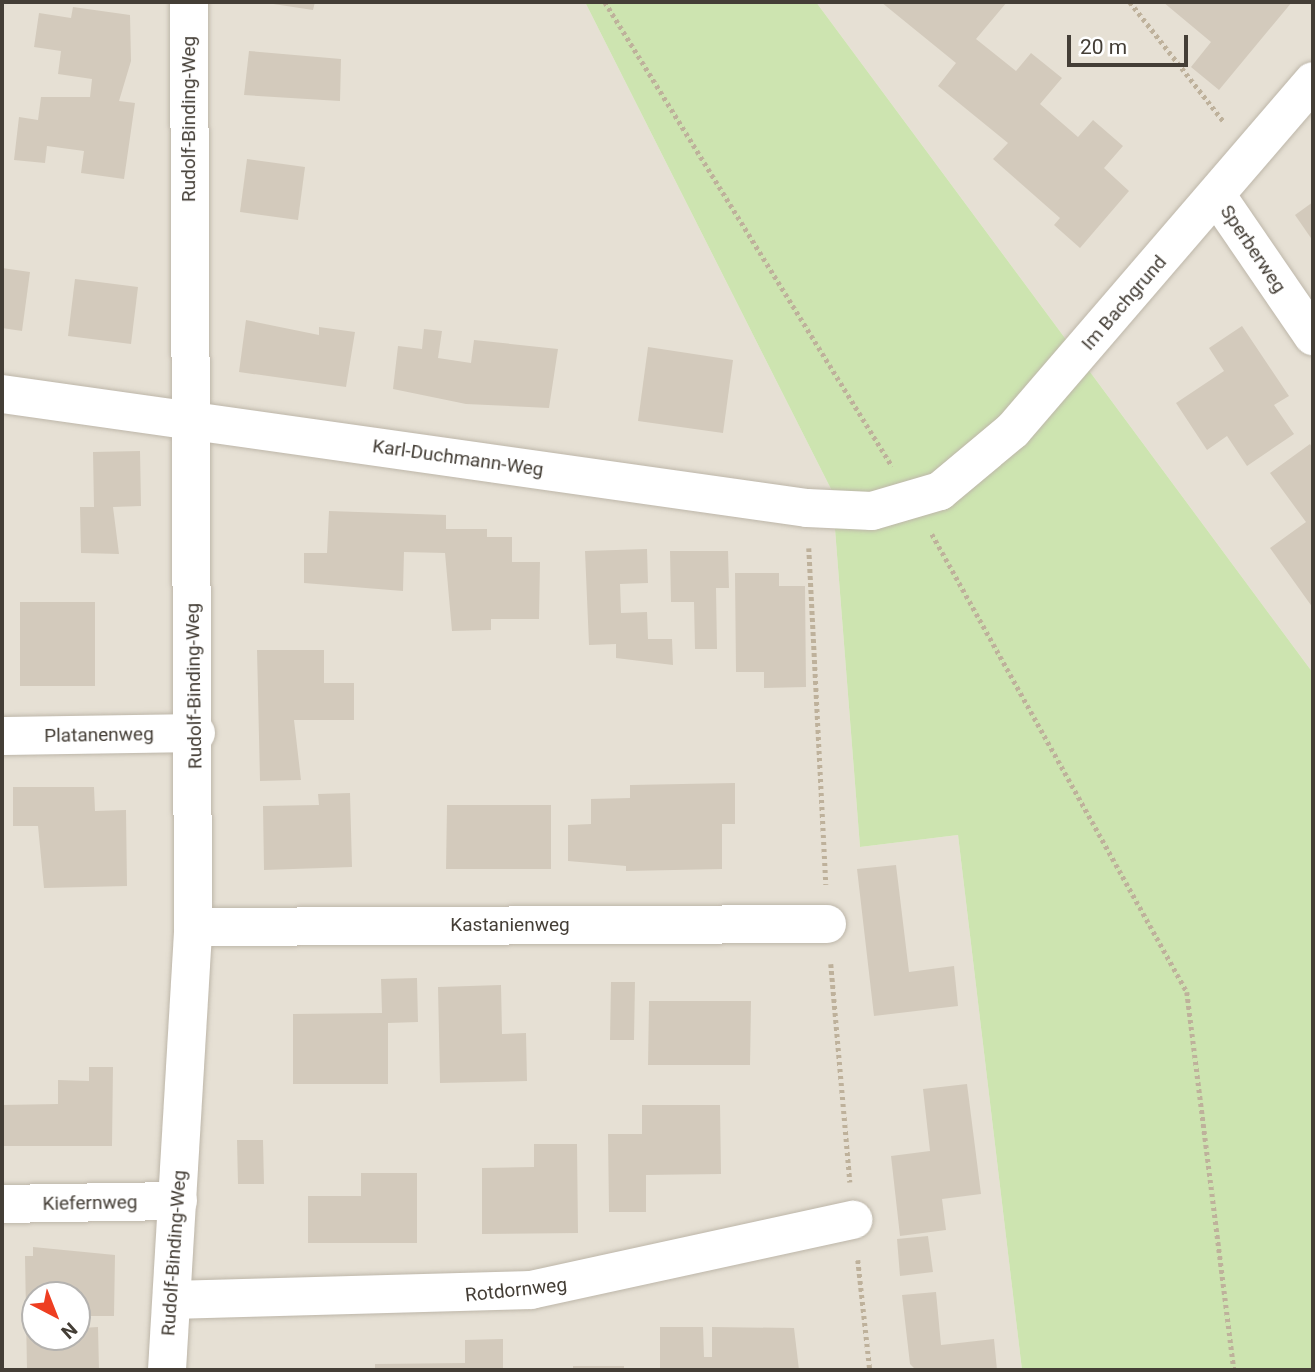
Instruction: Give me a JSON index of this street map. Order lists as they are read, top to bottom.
{
  "streets": {
    "street": [
      "Rudolf-Binding-Weg",
      "Sperberweg",
      "Im Bachgrund",
      "Karl-Duchmann-Weg",
      "Platanenweg",
      "Kastanienweg",
      "Kiefernweg",
      "Rotdornweg"
    ]
  },
  "crossings": [
    ["Rudolf-Binding-Weg", "Karl-Duchmann-Weg"],
    ["Rudolf-Binding-Weg", "Platanenweg"],
    ["Rudolf-Binding-Weg", "Kastanienweg"],
    ["Rudolf-Binding-Weg", "Kiefernweg"],
    ["Rudolf-Binding-Weg", "Rotdornweg"],
    ["Sperberweg", "Im Bachgrund"],
    ["Im Bachgrund", "Karl-Duchmann-Weg"]
  ],
  "scale_bar": "20 m",
  "north": "bottom right"
}
